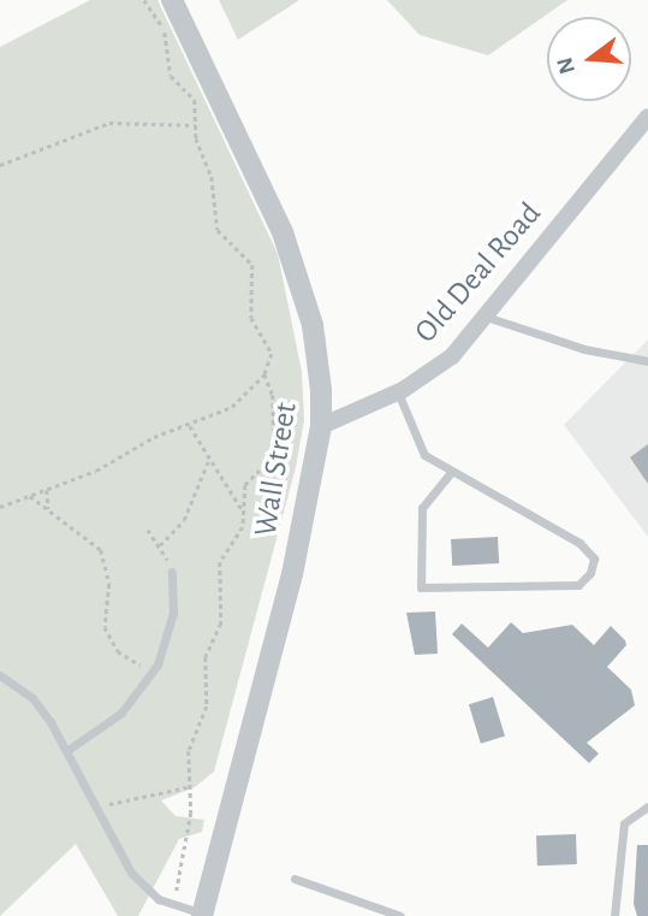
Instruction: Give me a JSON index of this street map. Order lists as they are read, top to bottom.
{
  "streets": {
    "street": ["Old Deal Road", "Wall Street"]
  },
  "crossings": [
    ["Old Deal Road", "Wall Street"]
  ],
  "north": "left"
}
